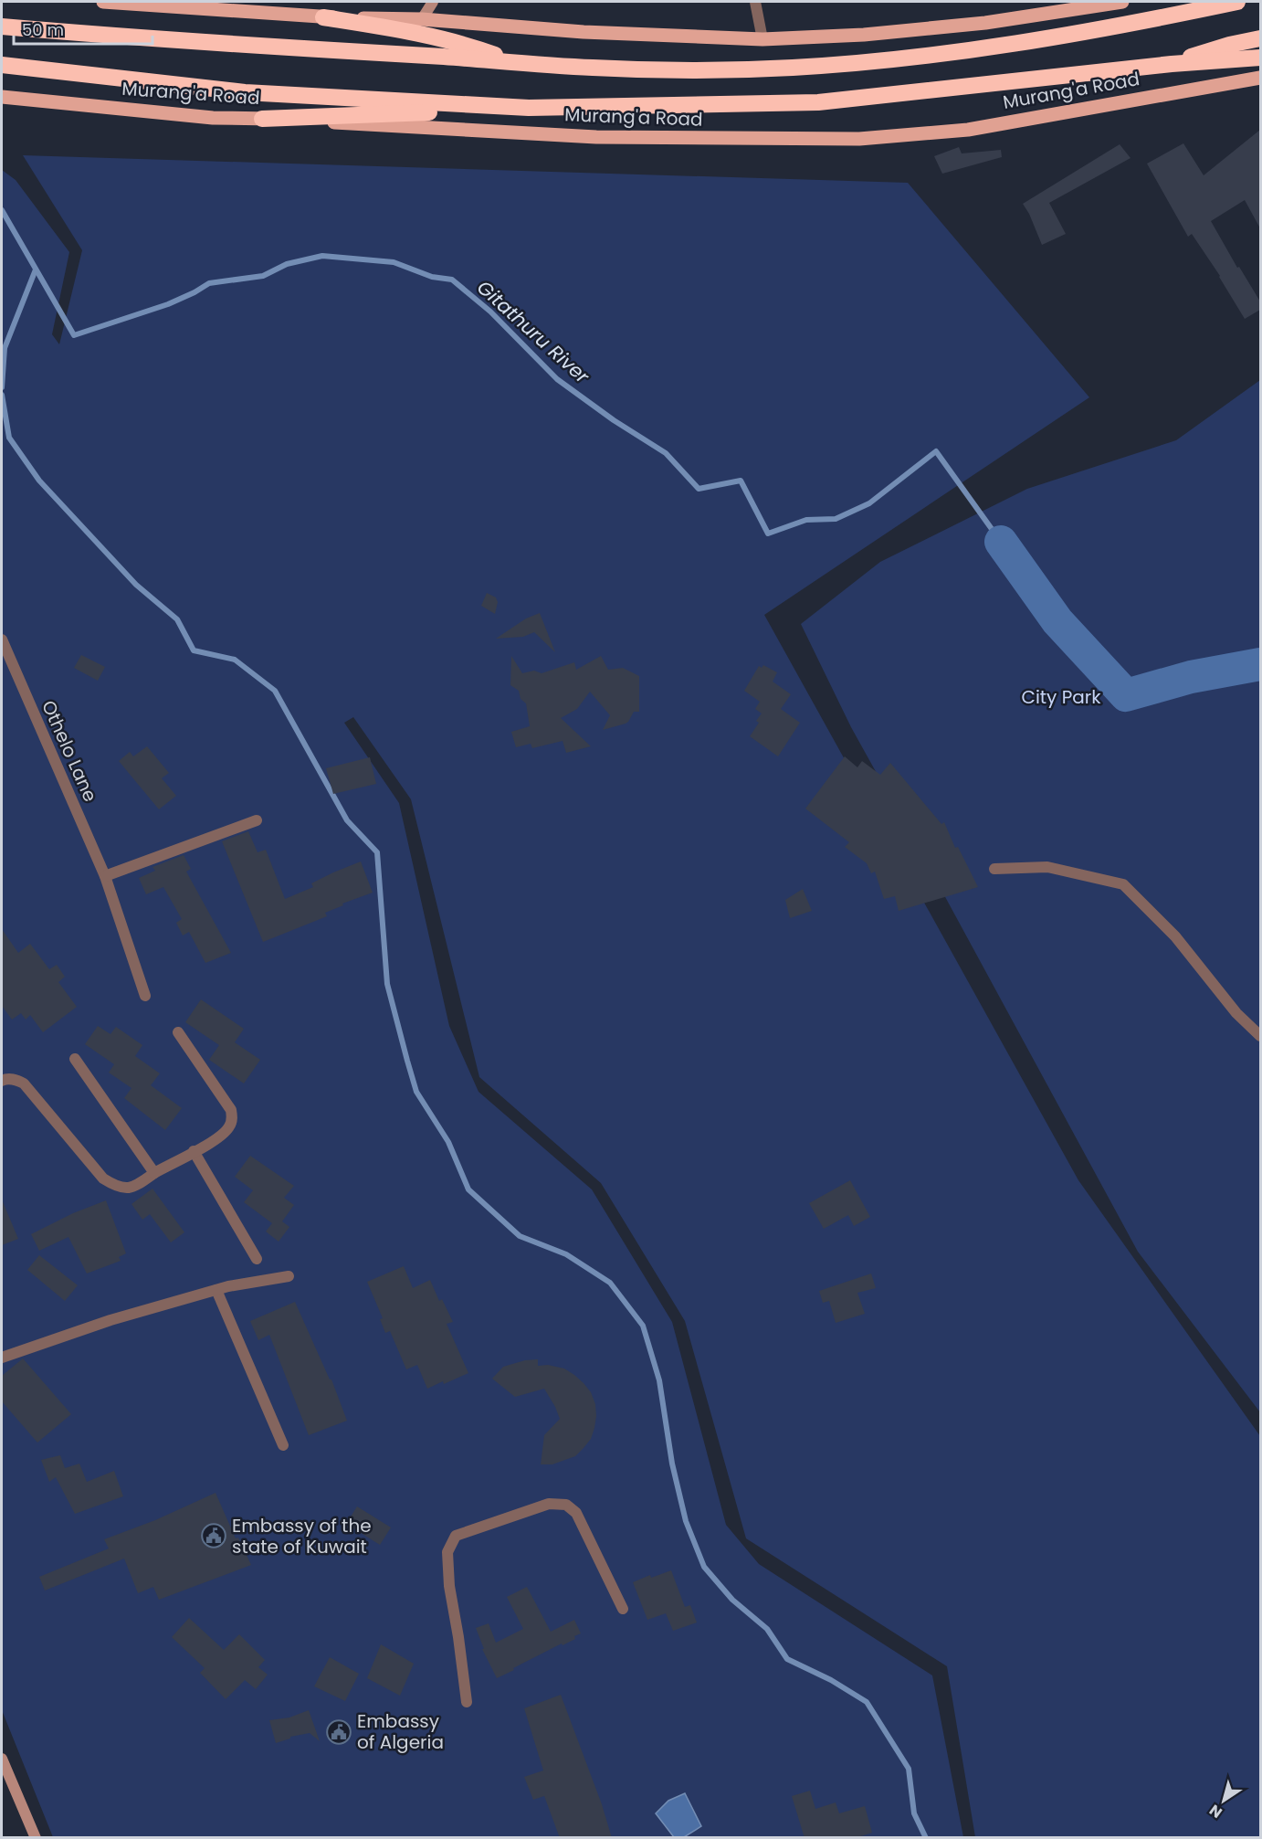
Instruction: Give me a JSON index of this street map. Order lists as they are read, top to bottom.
{
  "streets": {
    "highway": ["Murang'a Road"],
    "street": ["Othelo Lane"]
  },
  "water": ["Gitathuru River"],
  "parks": ["City Park"],
  "places": {
    "public building": ["Embassy of the state of Kuwait", "Embassy of Algeria"]
  },
  "scale_bar": "50 m",
  "north": "bottom left"
}
